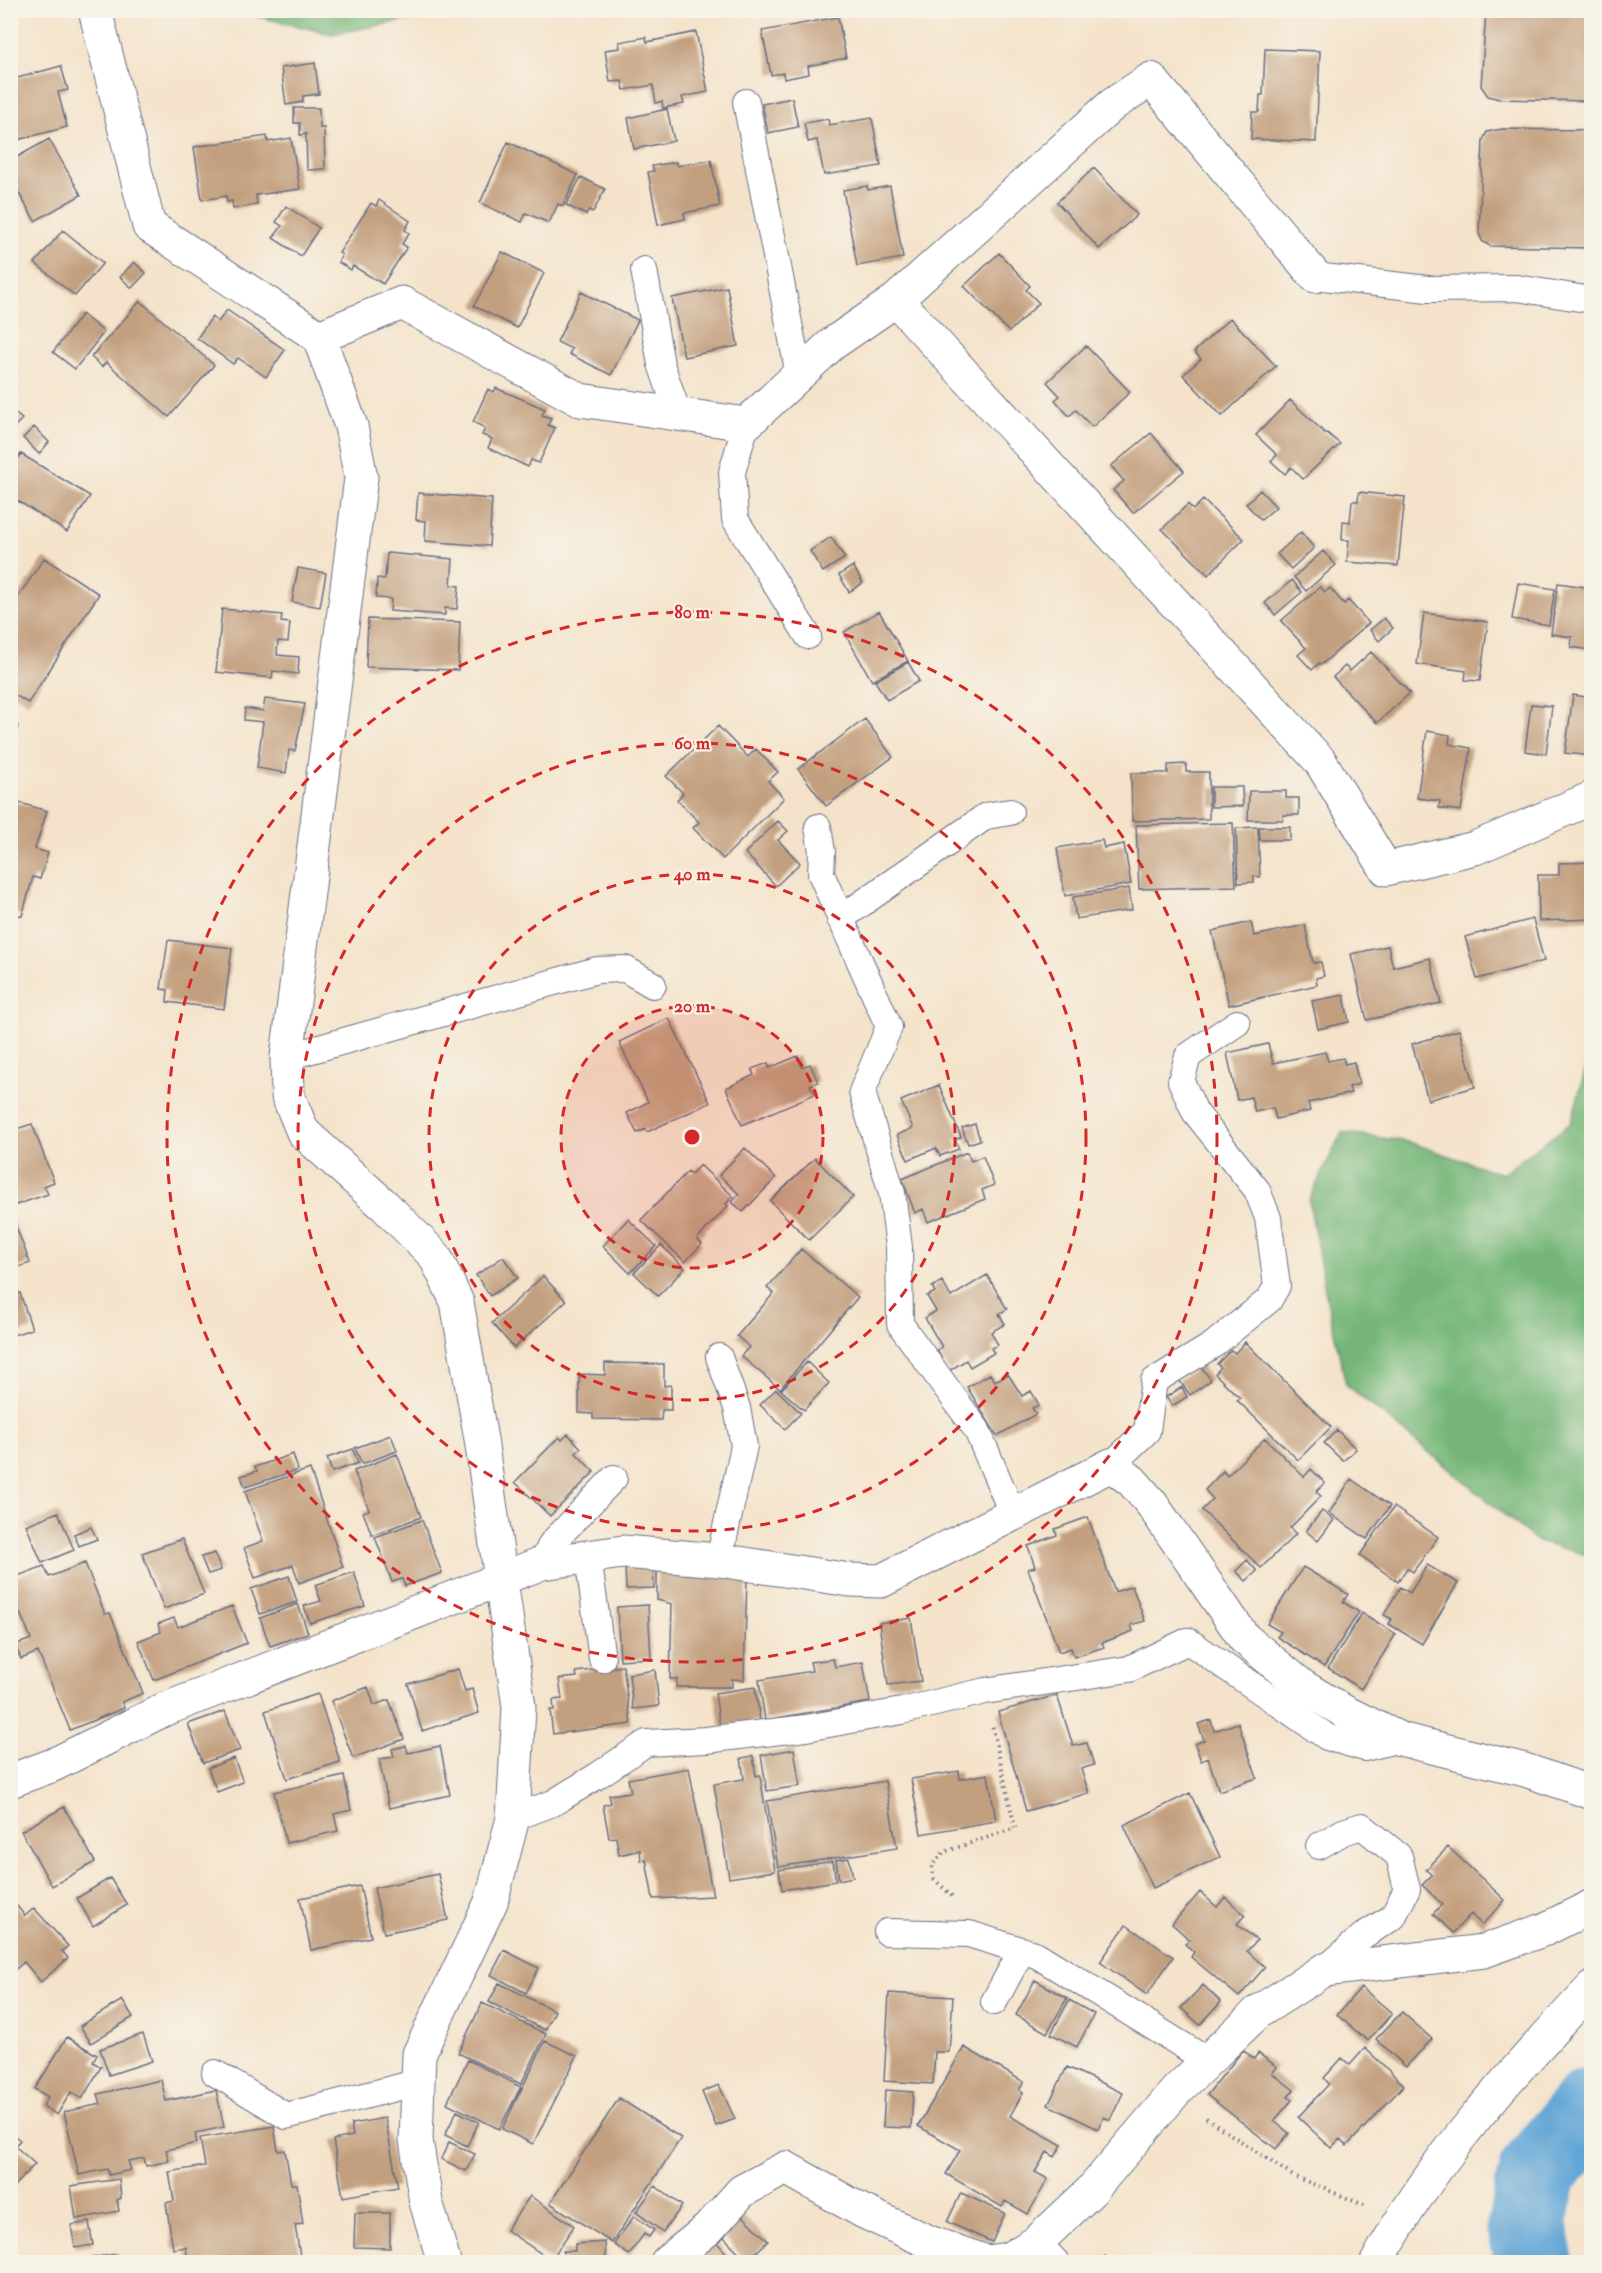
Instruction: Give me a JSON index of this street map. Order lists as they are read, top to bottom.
{
  "rings": [
    "80 m",
    "60 m",
    "40 m",
    "20 m"
  ]
}
